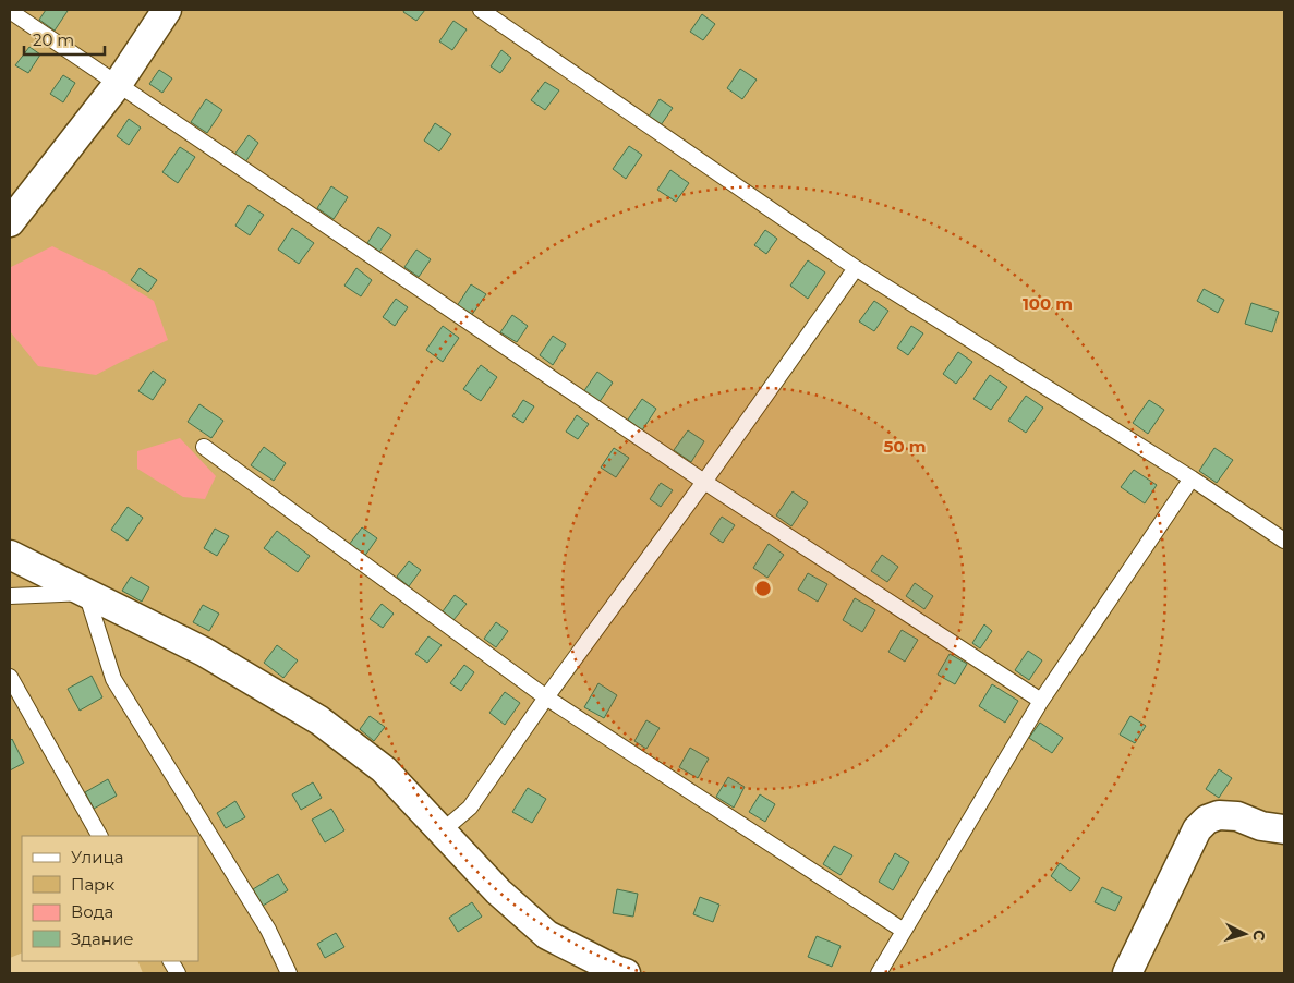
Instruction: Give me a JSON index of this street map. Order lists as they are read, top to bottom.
{
  "legend": [
    "Улица",
    "Парк",
    "Вода",
    "Здание"
  ],
  "scale_bar": "20 m",
  "north": "right",
  "rings": ["100 m", "50 m"]
}
